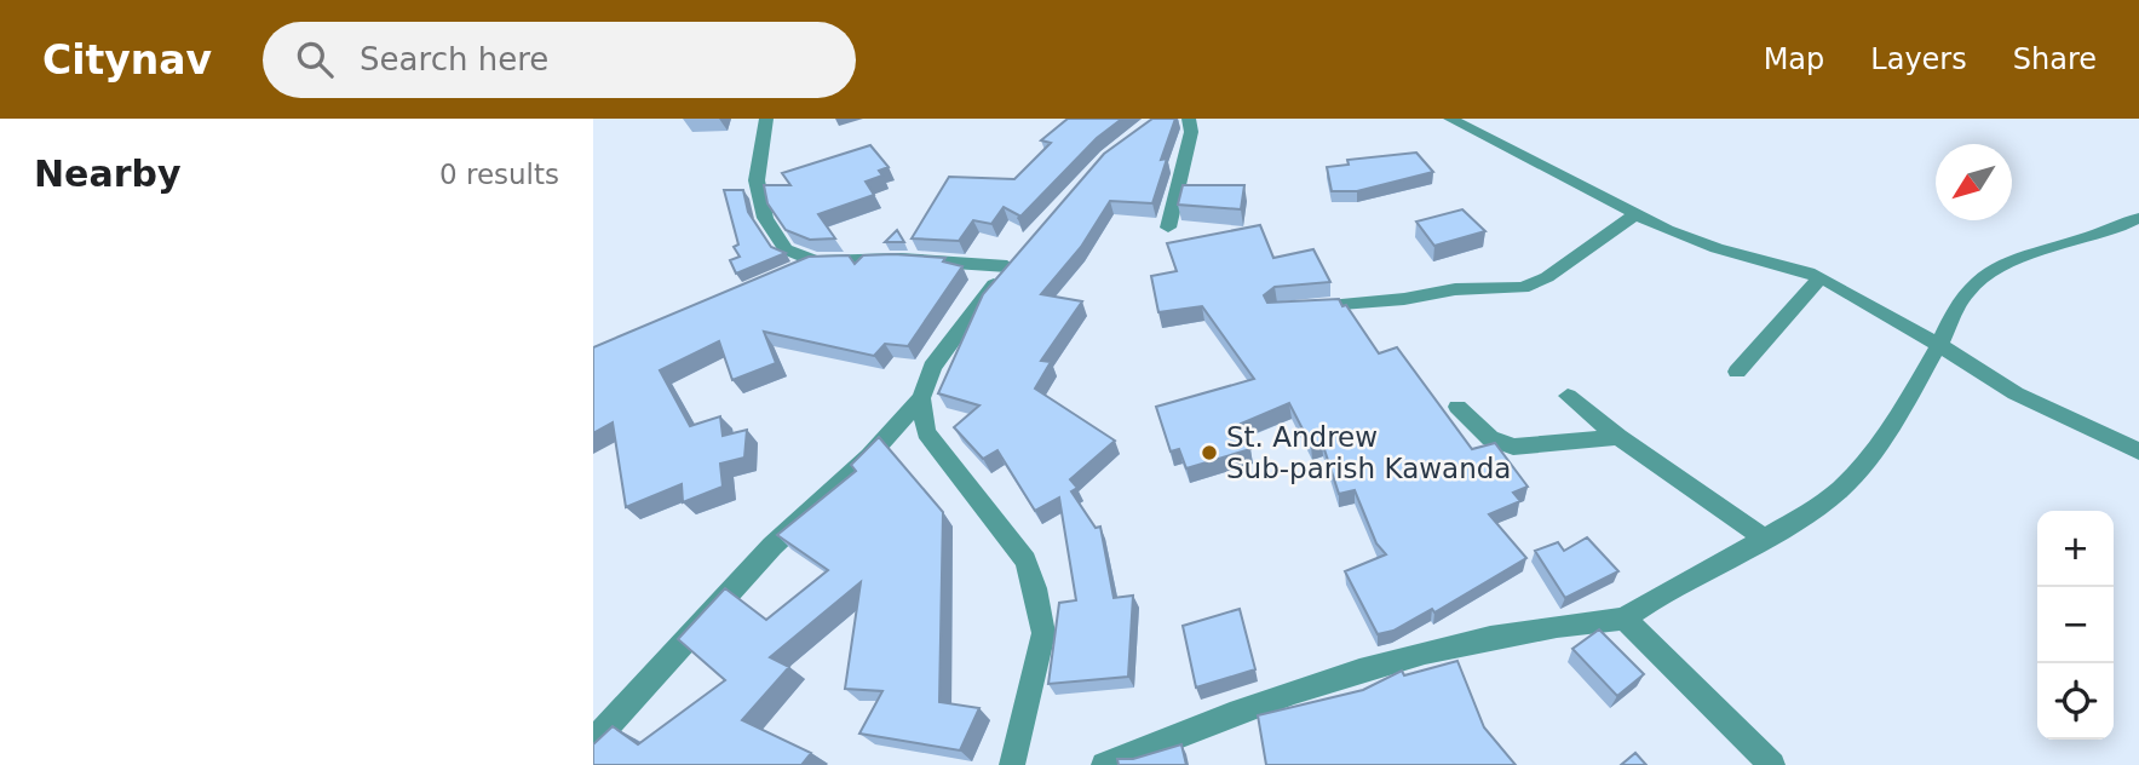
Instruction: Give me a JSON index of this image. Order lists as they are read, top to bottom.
{
  "places": ["St. Andrew Sub-parish Kawanda"],
  "north": "bottom left",
  "page": {
    "header": "Citynav",
    "search": "Search here",
    "nav": ["Map", "Layers", "Share"],
    "heading": ["Nearby", "0 results"],
    "map_buttons": ["+", "−"]
  }
}
